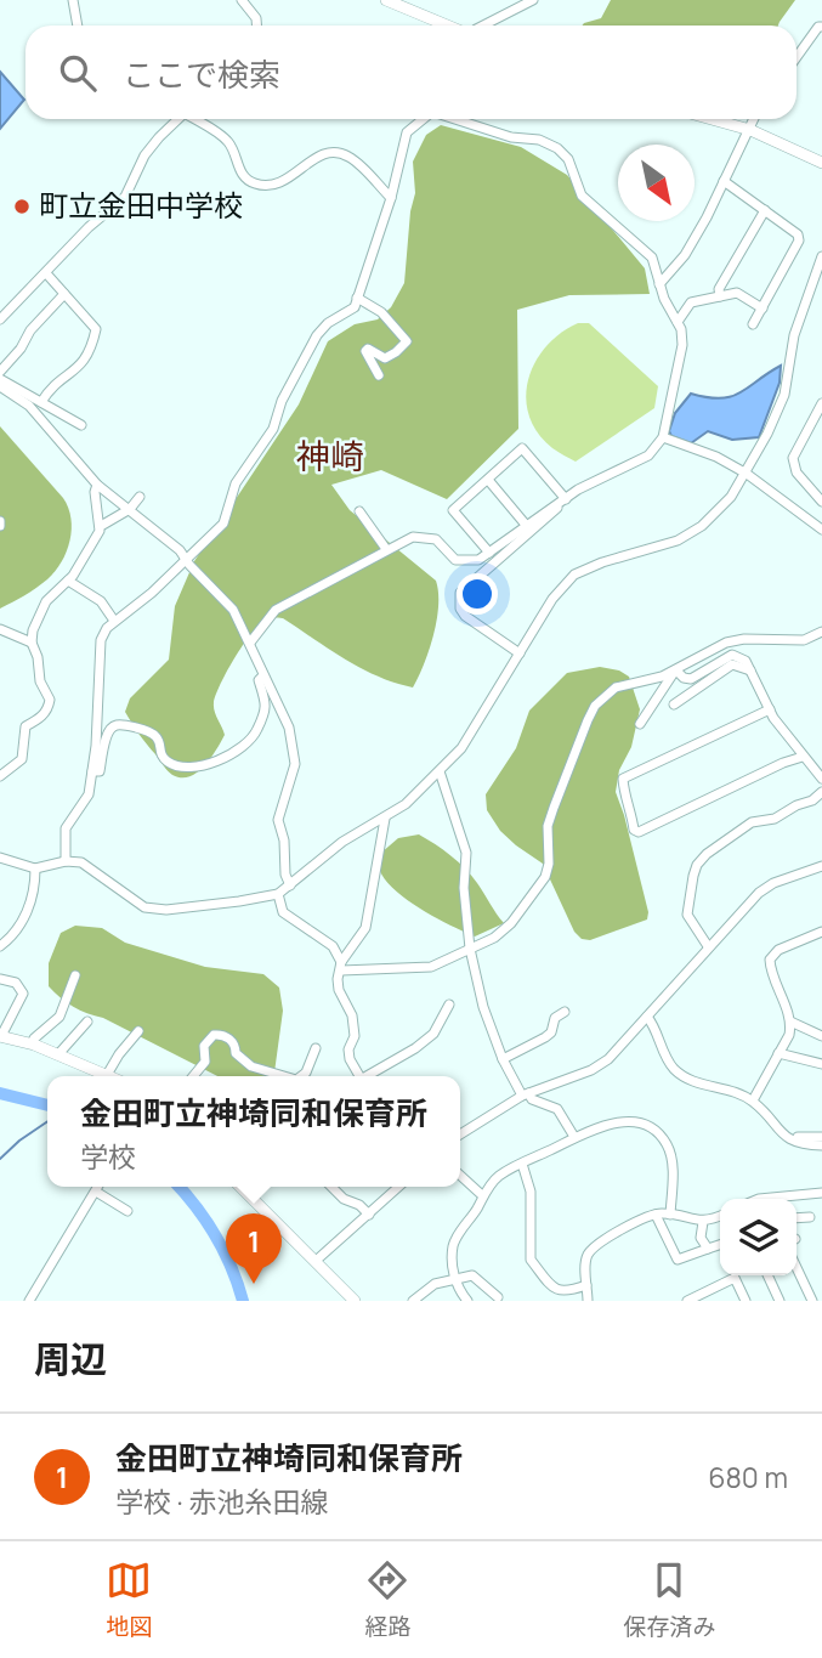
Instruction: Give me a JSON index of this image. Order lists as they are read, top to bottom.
{
  "districts": ["神崎"],
  "places": ["町立金田中学校"],
  "north": "bottom right",
  "page": {
    "search": "ここで検索",
    "popup": ["金田町立神埼同和保育所", "学校"],
    "pins": "1",
    "heading": "周辺",
    "list": [
      {
        "mark": "1",
        "name": "金田町立神埼同和保育所",
        "note": "学校 · 赤池糸田線",
        "value": "680 m"
      }
    ],
    "nav": ["地図", "経路", "保存済み"]
  }
}
